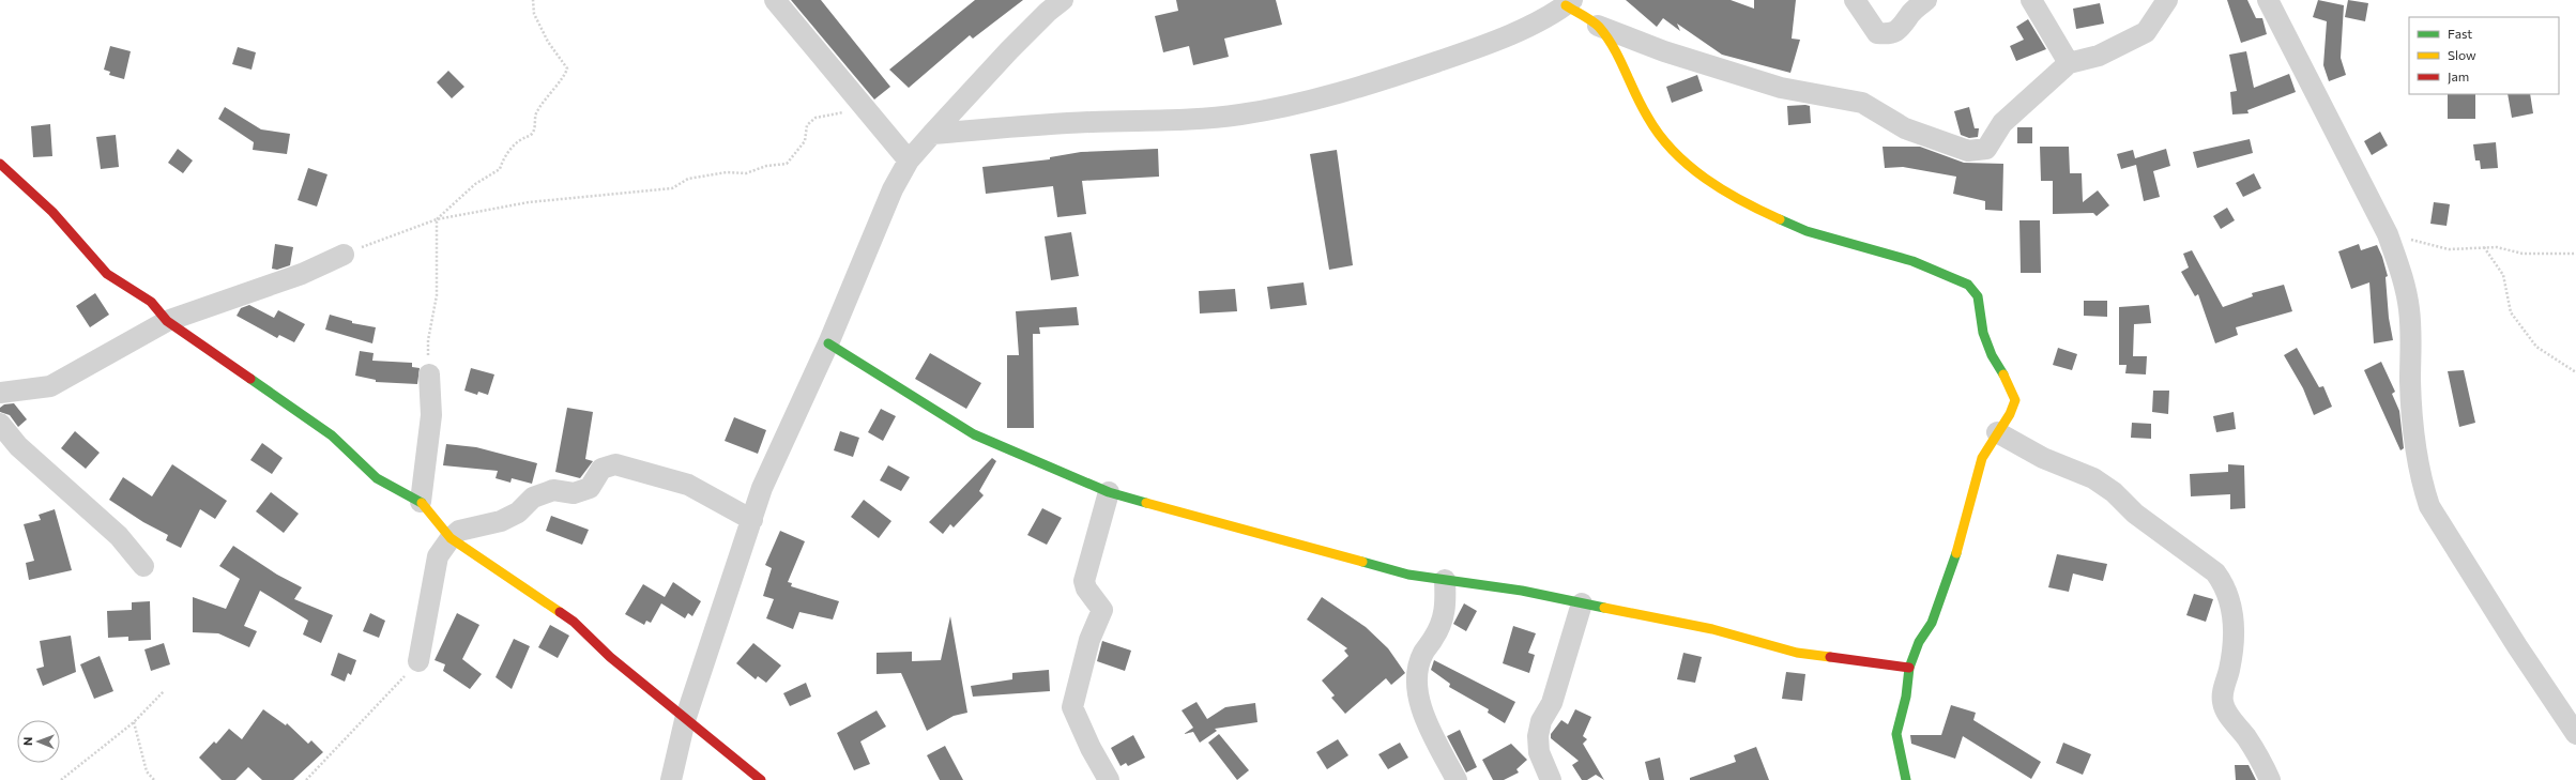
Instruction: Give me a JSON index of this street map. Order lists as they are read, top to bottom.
{
  "legend": ["Fast", "Slow", "Jam"],
  "north": "left"
}
